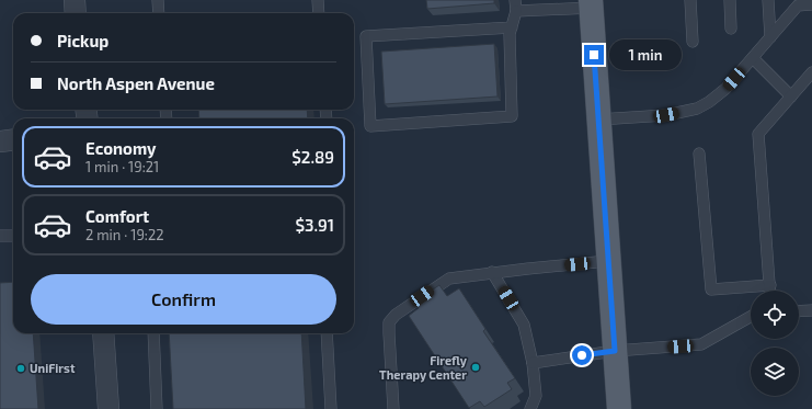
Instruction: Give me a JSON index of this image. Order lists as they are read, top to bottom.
{
  "places": ["Firefly Therapy Center", "UniFirst"],
  "page": {
    "banner": ["Pickup", "North Aspen Avenue"],
    "bubble": "1 min",
    "list": [
      {
        "name": "Economy",
        "note": "1 min · 19:21",
        "value": "$2.89"
      },
      {
        "name": "Comfort",
        "note": "2 min · 19:22",
        "value": "$3.91"
      }
    ],
    "buttons": "Confirm"
  }
}
